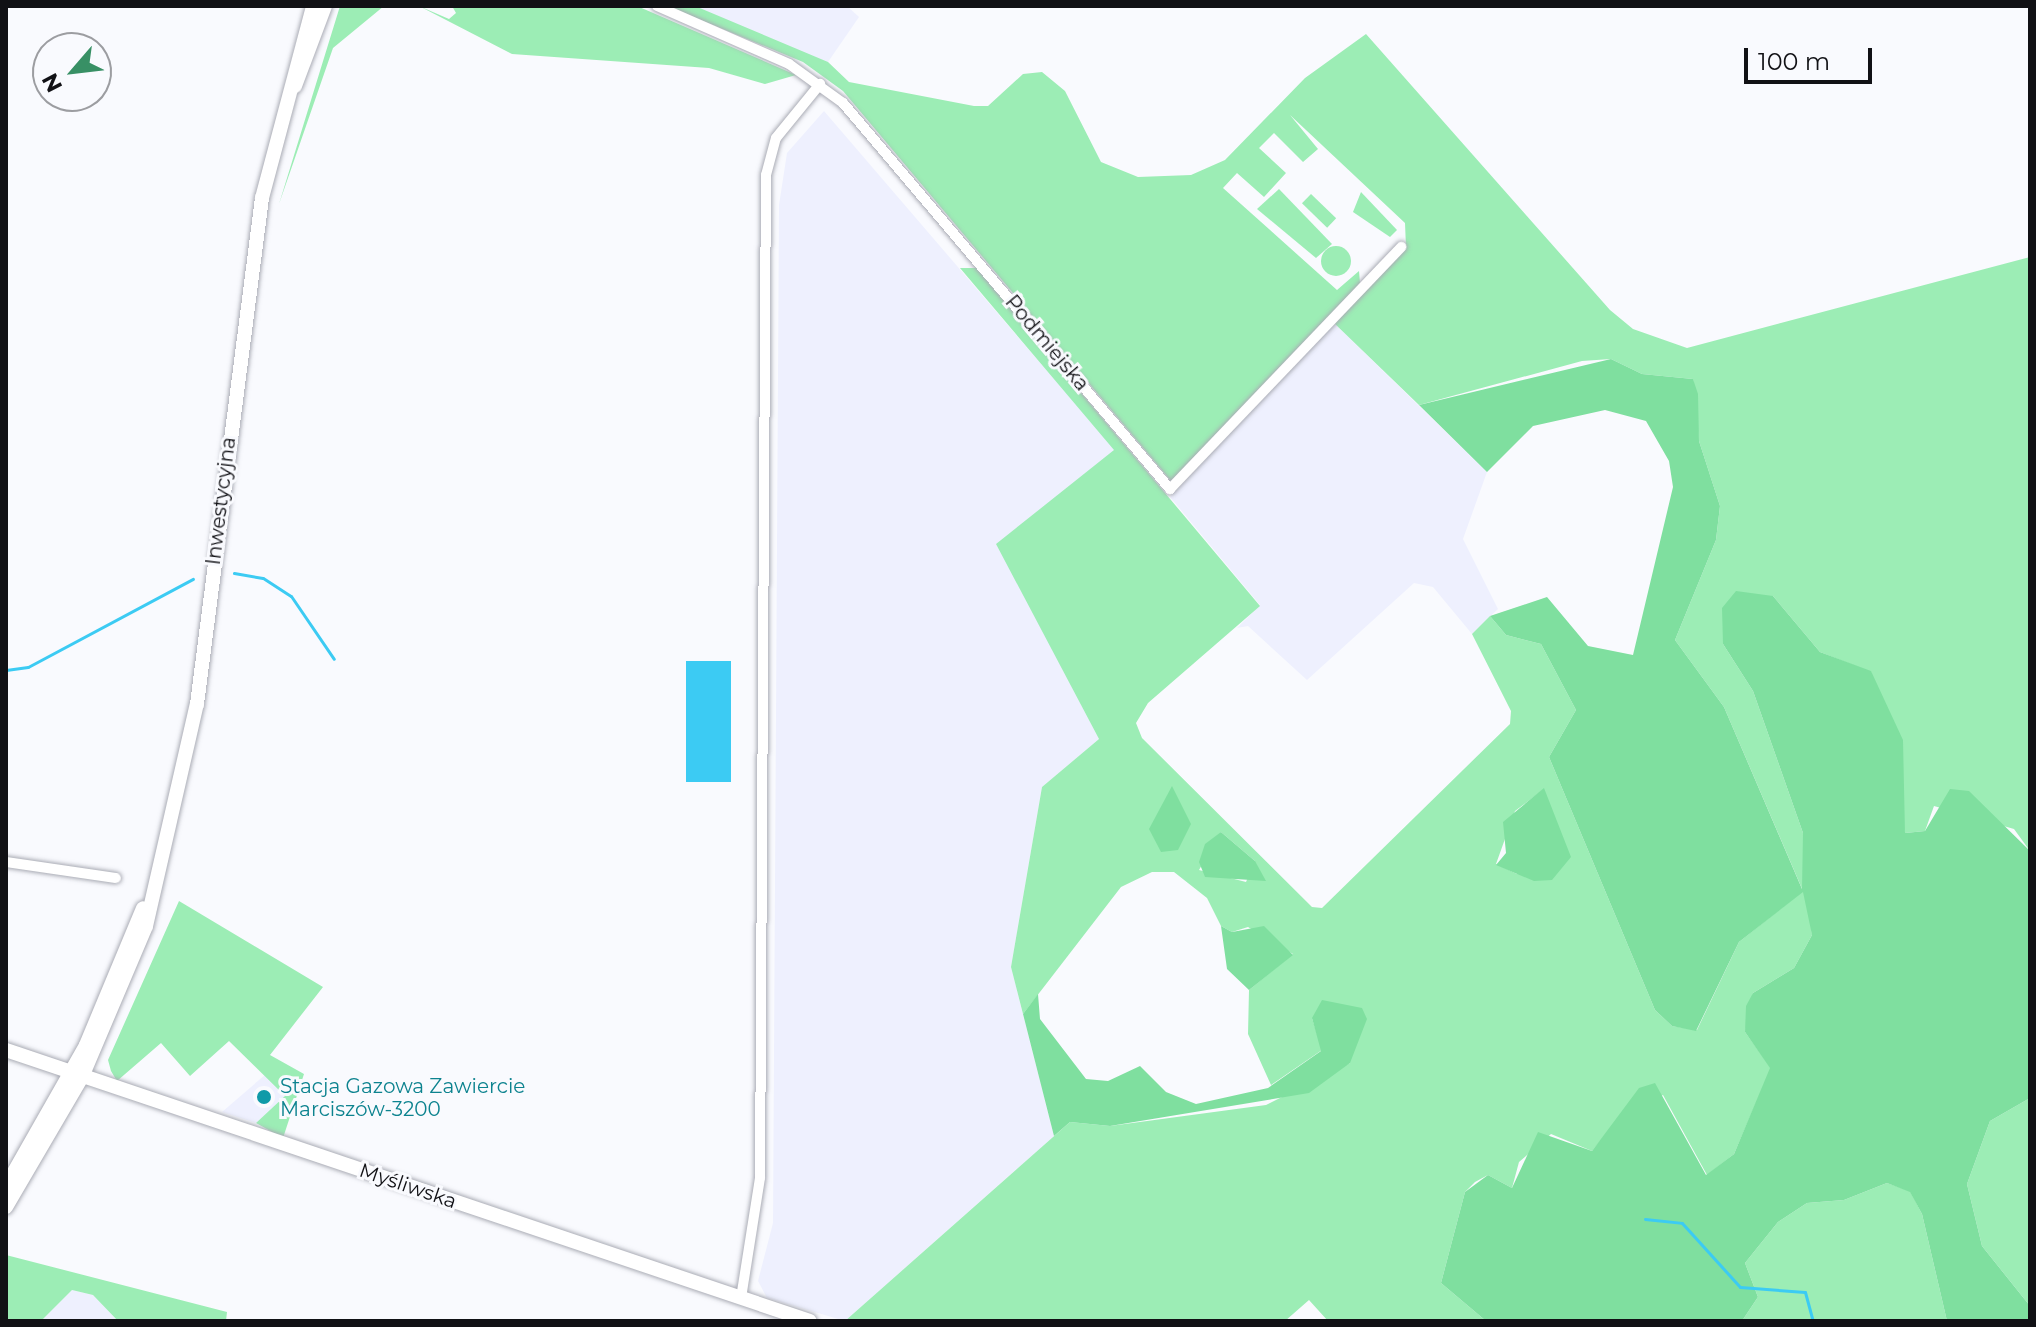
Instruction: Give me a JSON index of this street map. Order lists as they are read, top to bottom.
{
  "streets": {
    "main road": ["Inwestycyjna", "Myśliwska"],
    "street": ["Podmiejska"]
  },
  "crossings": [
    ["Inwestycyjna", "Myśliwska"]
  ],
  "places": ["Stacja Gazowa Zawiercie Marciszów-3200"],
  "scale_bar": "100 m",
  "north": "bottom left"
}
